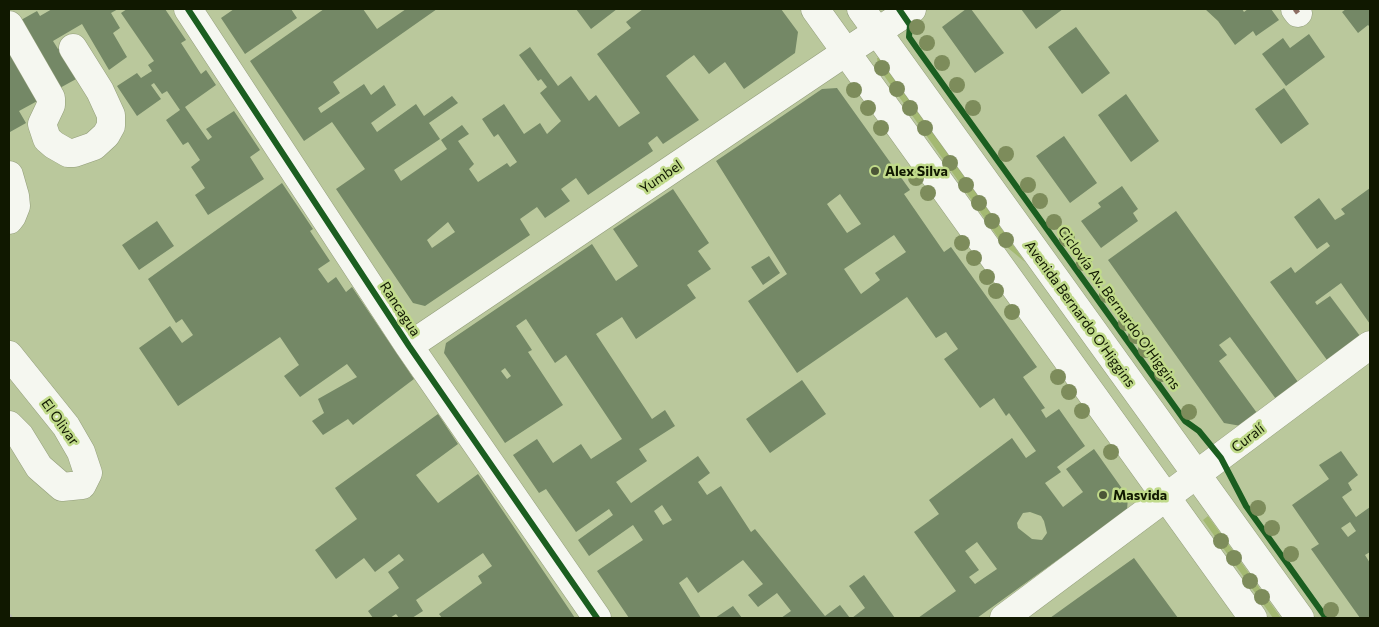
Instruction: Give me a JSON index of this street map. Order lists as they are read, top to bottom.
{
  "streets": {
    "street": [
      "Yumbel",
      "Rancagua",
      "Avenida Bernardo O'Higgins",
      "El Olivar",
      "Curalí"
    ],
    "cycle path": ["Ciclovía Av. Bernardo O'Higgins"]
  },
  "crossings": [
    ["Yumbel", "Rancagua"],
    ["Yumbel", "Avenida Bernardo O'Higgins"],
    ["Avenida Bernardo O'Higgins", "Curalí"]
  ],
  "places": ["Alex Silva", "Masvida"]
}
